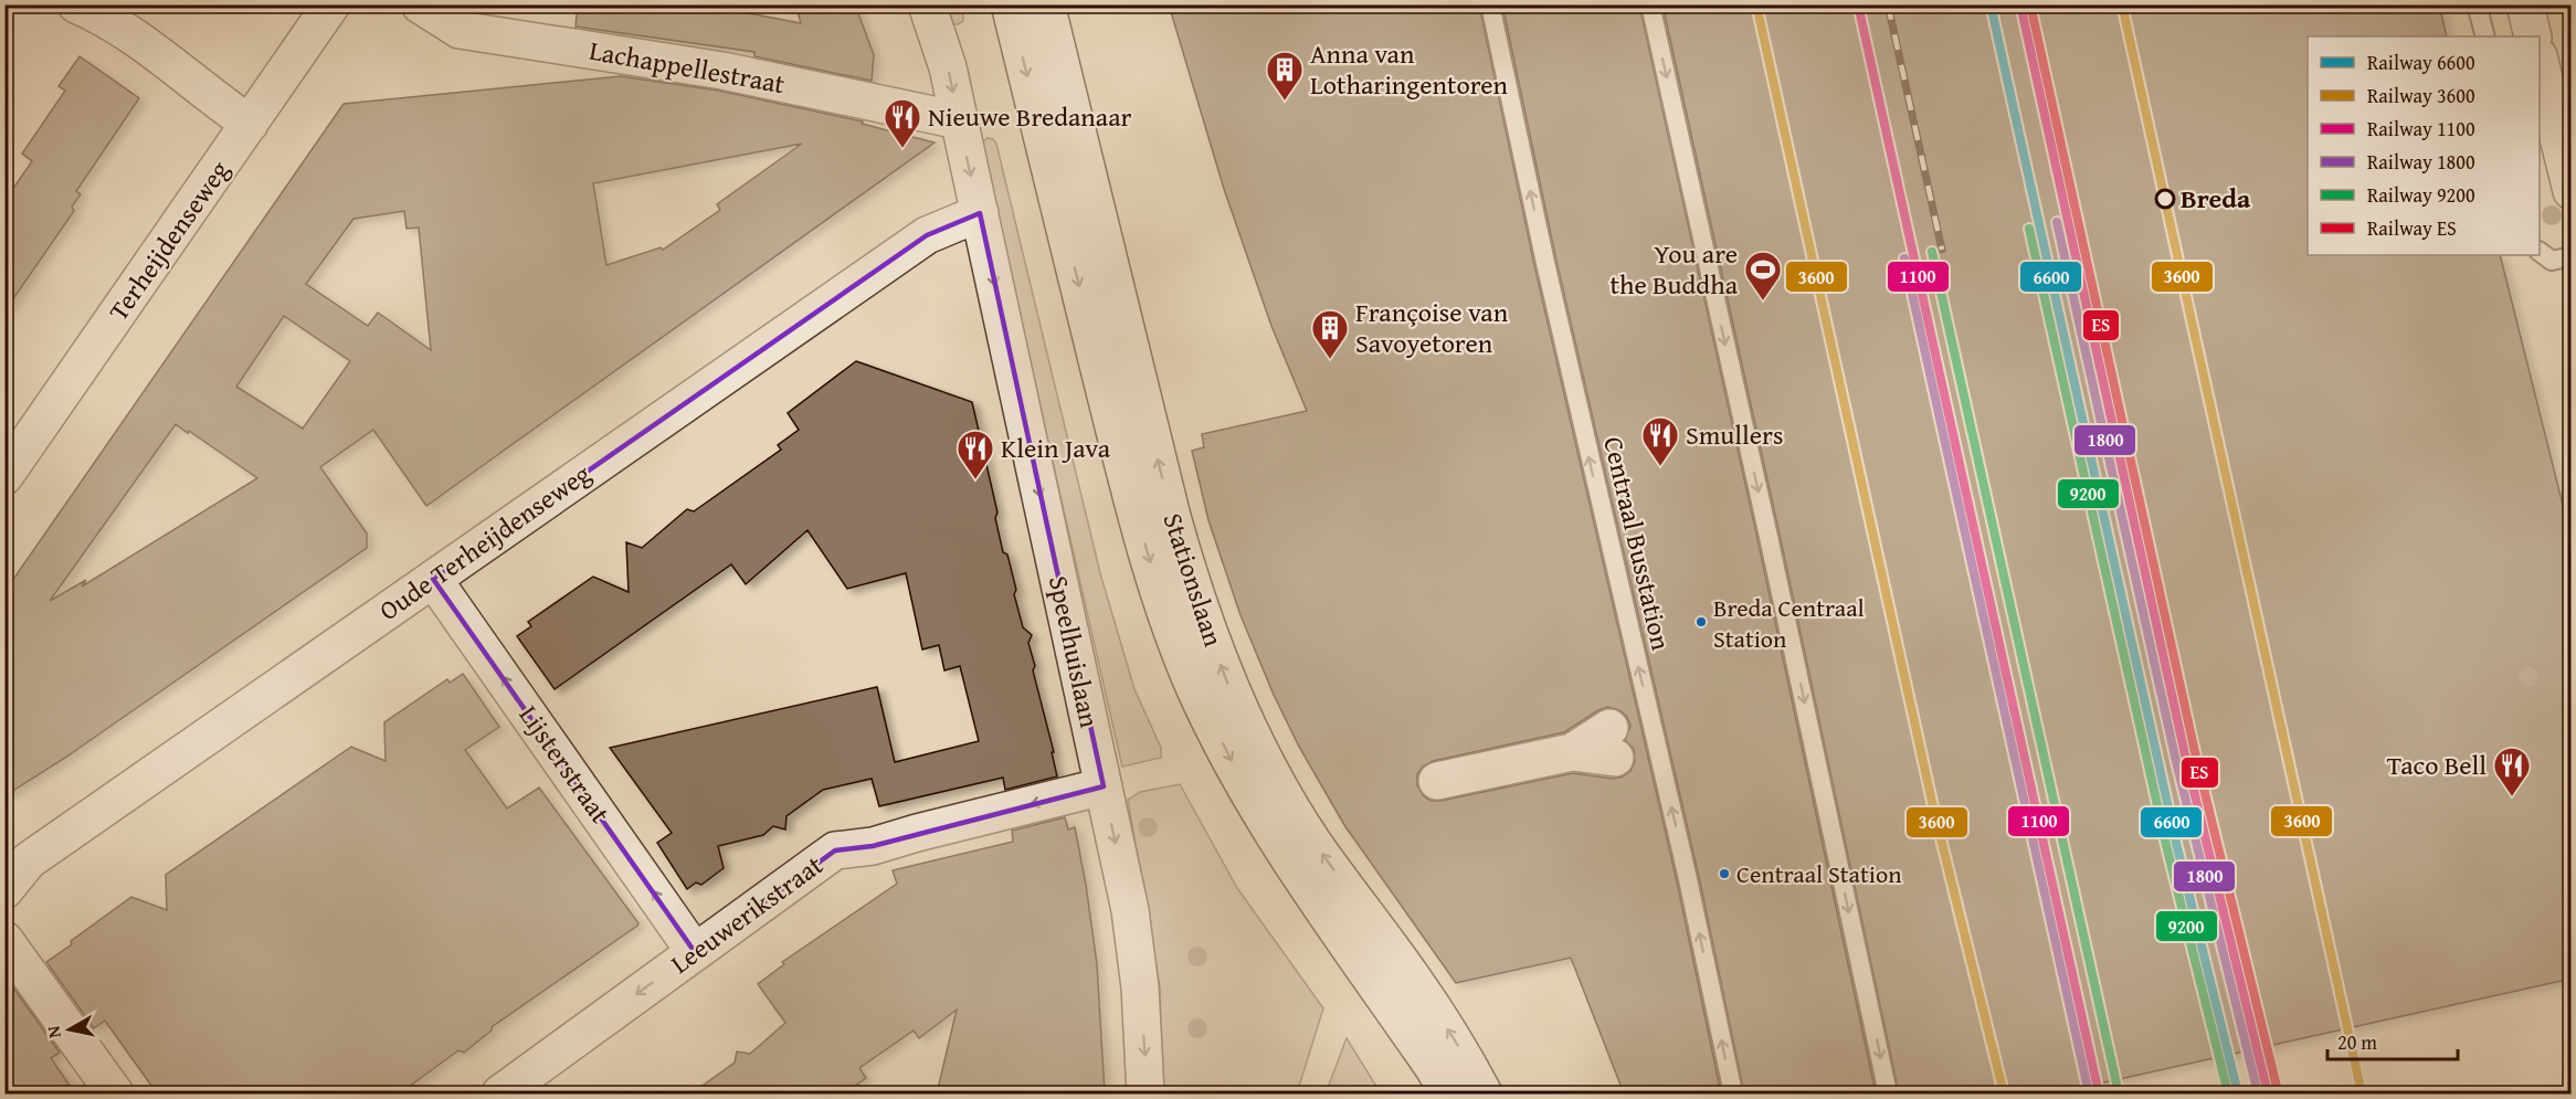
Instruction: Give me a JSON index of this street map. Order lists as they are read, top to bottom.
{
  "streets": {
    "street": [
      "Lachappellestraat",
      "Terheijdenseweg",
      "Oude Terheijdenseweg",
      "Stationslaan",
      "Speelhuislaan",
      "Lijsterstraat",
      "Leeuwerikstraat"
    ],
    "lane": ["Centraal Busstation"]
  },
  "crossings": [
    ["Lachappellestraat", "Speelhuislaan"],
    ["Oude Terheijdenseweg", "Speelhuislaan"],
    ["Oude Terheijdenseweg", "Lijsterstraat"],
    ["Speelhuislaan", "Leeuwerikstraat"],
    ["Lijsterstraat", "Leeuwerikstraat"]
  ],
  "one_way": ["Speelhuislaan", "Lijsterstraat", "Leeuwerikstraat"],
  "places": {
    "building": ["Anna van Lotharingentoren", "Françoise van Savoyetoren"],
    "restaurant": [
      "Nieuwe Bredanaar",
      "Smullers",
      "Klein Java",
      "Taco Bell"
    ],
    "other": ["Breda", "Breda Centraal Station", "Centraal Station"],
    "sports": ["You are the Buddha"]
  },
  "lines": [
    "rail line 6600",
    "rail line 3600",
    "rail line 1100",
    "rail line ES",
    "rail line 1800",
    "rail line 9200"
  ],
  "legend": [
    "Railway 6600",
    "Railway 3600",
    "Railway 1100",
    "Railway 1800",
    "Railway 9200",
    "Railway ES"
  ],
  "scale_bar": "20 m",
  "north": "left"
}
